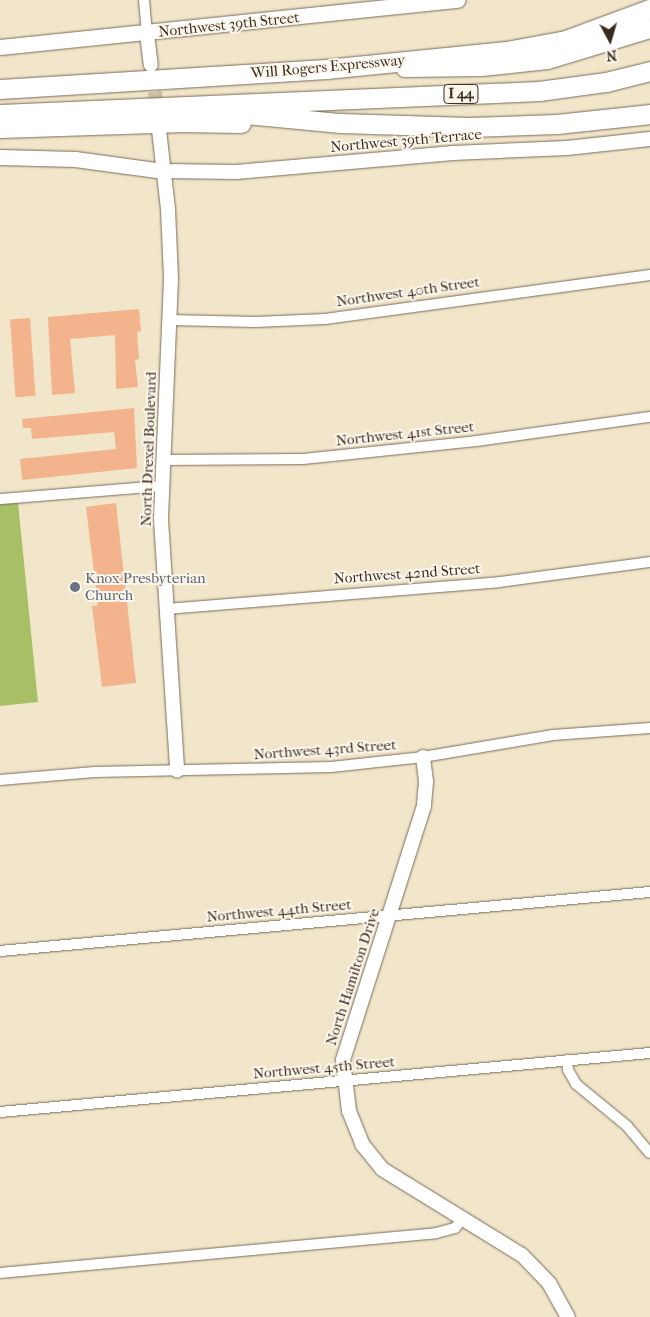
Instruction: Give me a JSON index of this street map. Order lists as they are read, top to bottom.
{
  "streets": {
    "highway": ["Will Rogers Expressway", "I 44"],
    "main road": ["Northwest 39th Street"],
    "street": [
      "Northwest 39th Terrace",
      "Northwest 40th Street",
      "Northwest 41st Street",
      "North Drexel Boulevard",
      "Northwest 42nd Street",
      "Northwest 43rd Street",
      "Northwest 44th Street",
      "North Hamilton Drive",
      "Northwest 45th Street"
    ]
  },
  "crossings": [
    ["Northwest 39th Terrace", "North Drexel Boulevard"],
    ["Northwest 40th Street", "North Drexel Boulevard"],
    ["Northwest 41st Street", "North Drexel Boulevard"],
    ["North Drexel Boulevard", "Northwest 42nd Street"],
    ["North Drexel Boulevard", "Northwest 43rd Street"],
    ["Northwest 43rd Street", "North Hamilton Drive"],
    ["Northwest 44th Street", "North Hamilton Drive"],
    ["North Hamilton Drive", "Northwest 45th Street"]
  ],
  "places": ["Knox Presbyterian Church"],
  "north": "bottom"
}
